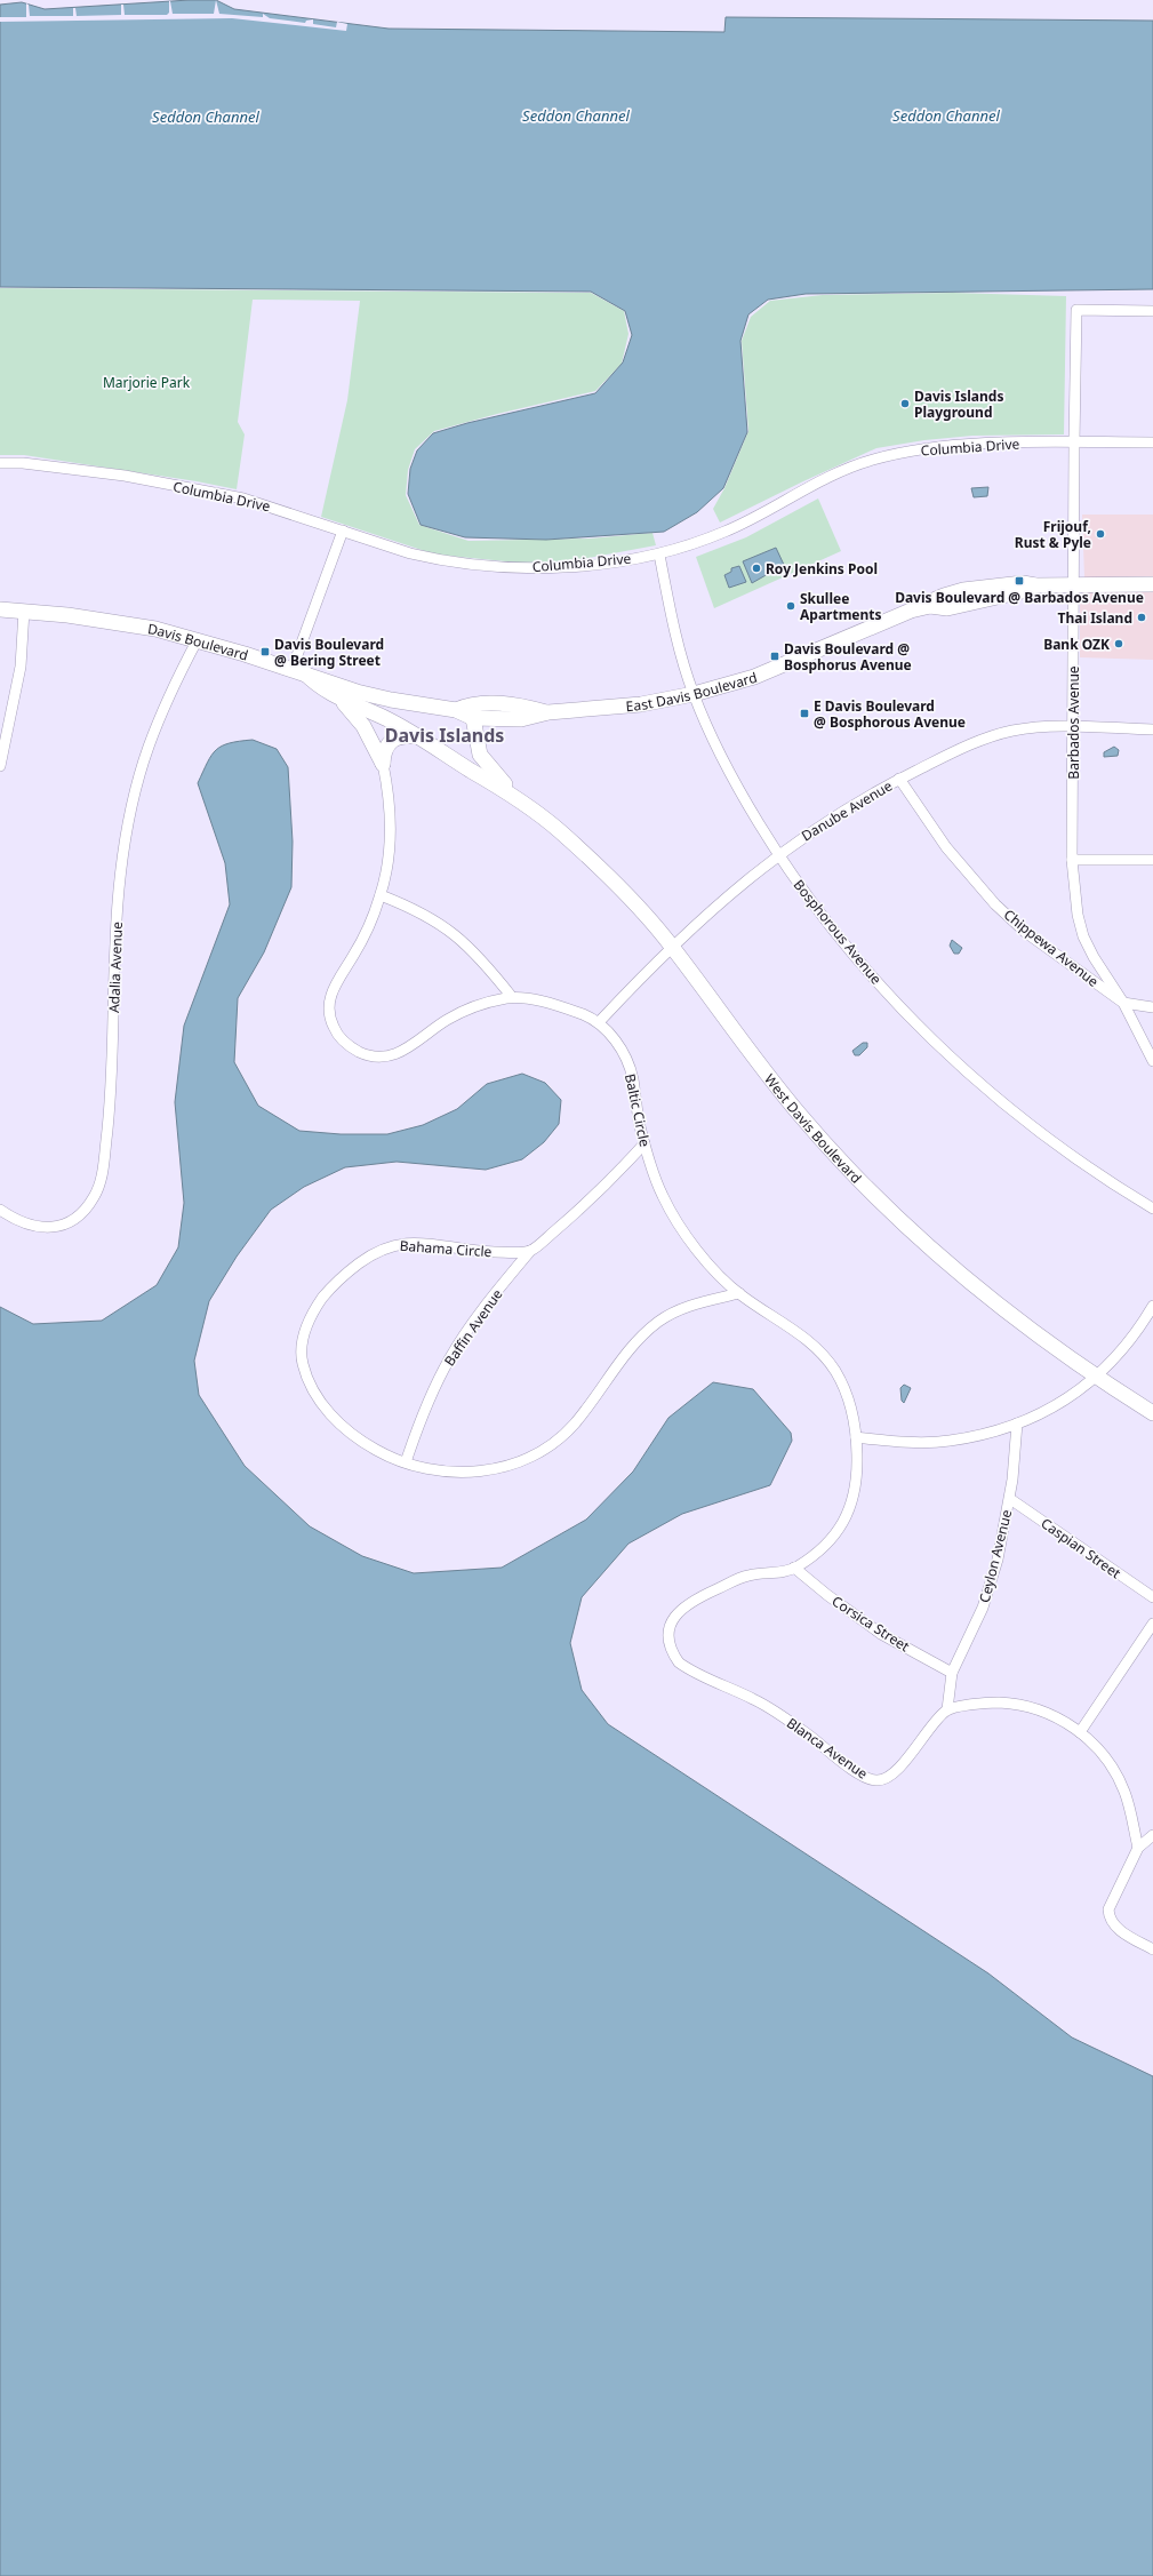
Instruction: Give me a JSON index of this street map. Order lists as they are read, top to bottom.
{
  "streets": {
    "street": [
      "Columbia Drive",
      "Davis Boulevard",
      "East Davis Boulevard",
      "Barbados Avenue",
      "Danube Avenue",
      "Bosphorous Avenue",
      "Chippewa Avenue",
      "Adalia Avenue",
      "Baltic Circle",
      "West Davis Boulevard",
      "Bahama Circle",
      "Baffin Avenue",
      "Caspian Street",
      "Ceylon Avenue",
      "Corsica Street",
      "Blanca Avenue"
    ]
  },
  "crossings": [
    ["Columbia Drive", "Barbados Avenue"],
    ["Columbia Drive", "Bosphorous Avenue"],
    ["Davis Boulevard", "East Davis Boulevard"],
    ["Davis Boulevard", "Adalia Avenue"],
    ["Davis Boulevard", "West Davis Boulevard"],
    ["East Davis Boulevard", "Barbados Avenue"],
    ["East Davis Boulevard", "Bosphorous Avenue"],
    ["East Davis Boulevard", "West Davis Boulevard"],
    ["Barbados Avenue", "Danube Avenue"],
    ["Barbados Avenue", "Chippewa Avenue"],
    ["Danube Avenue", "Bosphorous Avenue"],
    ["Danube Avenue", "Chippewa Avenue"],
    ["Danube Avenue", "Baltic Circle"],
    ["Danube Avenue", "West Davis Boulevard"],
    ["Baltic Circle", "Bahama Circle"],
    ["Baltic Circle", "Corsica Street"],
    ["Baltic Circle", "Blanca Avenue"],
    ["Bahama Circle", "Baffin Avenue"],
    ["Caspian Street", "Ceylon Avenue"],
    ["Ceylon Avenue", "Corsica Street"],
    ["Ceylon Avenue", "Blanca Avenue"],
    ["Corsica Street", "Blanca Avenue"]
  ],
  "districts": ["Davis Islands"],
  "water": ["Seddon Channel"],
  "parks": ["Marjorie Park"],
  "places": {
    "other": [
      "Davis Islands Playground",
      "Frijouf, Rust & Pyle",
      "Roy Jenkins Pool",
      "Skullee Apartments",
      "Thai Island",
      "Bank OZK"
    ],
    "transit": [
      "Davis Boulevard @ Barbados Avenue",
      "Davis Boulevard @ Bering Street",
      "Davis Boulevard @ Bosphorus Avenue",
      "E Davis Boulevard @ Bosphorous Avenue"
    ]
  }
}
